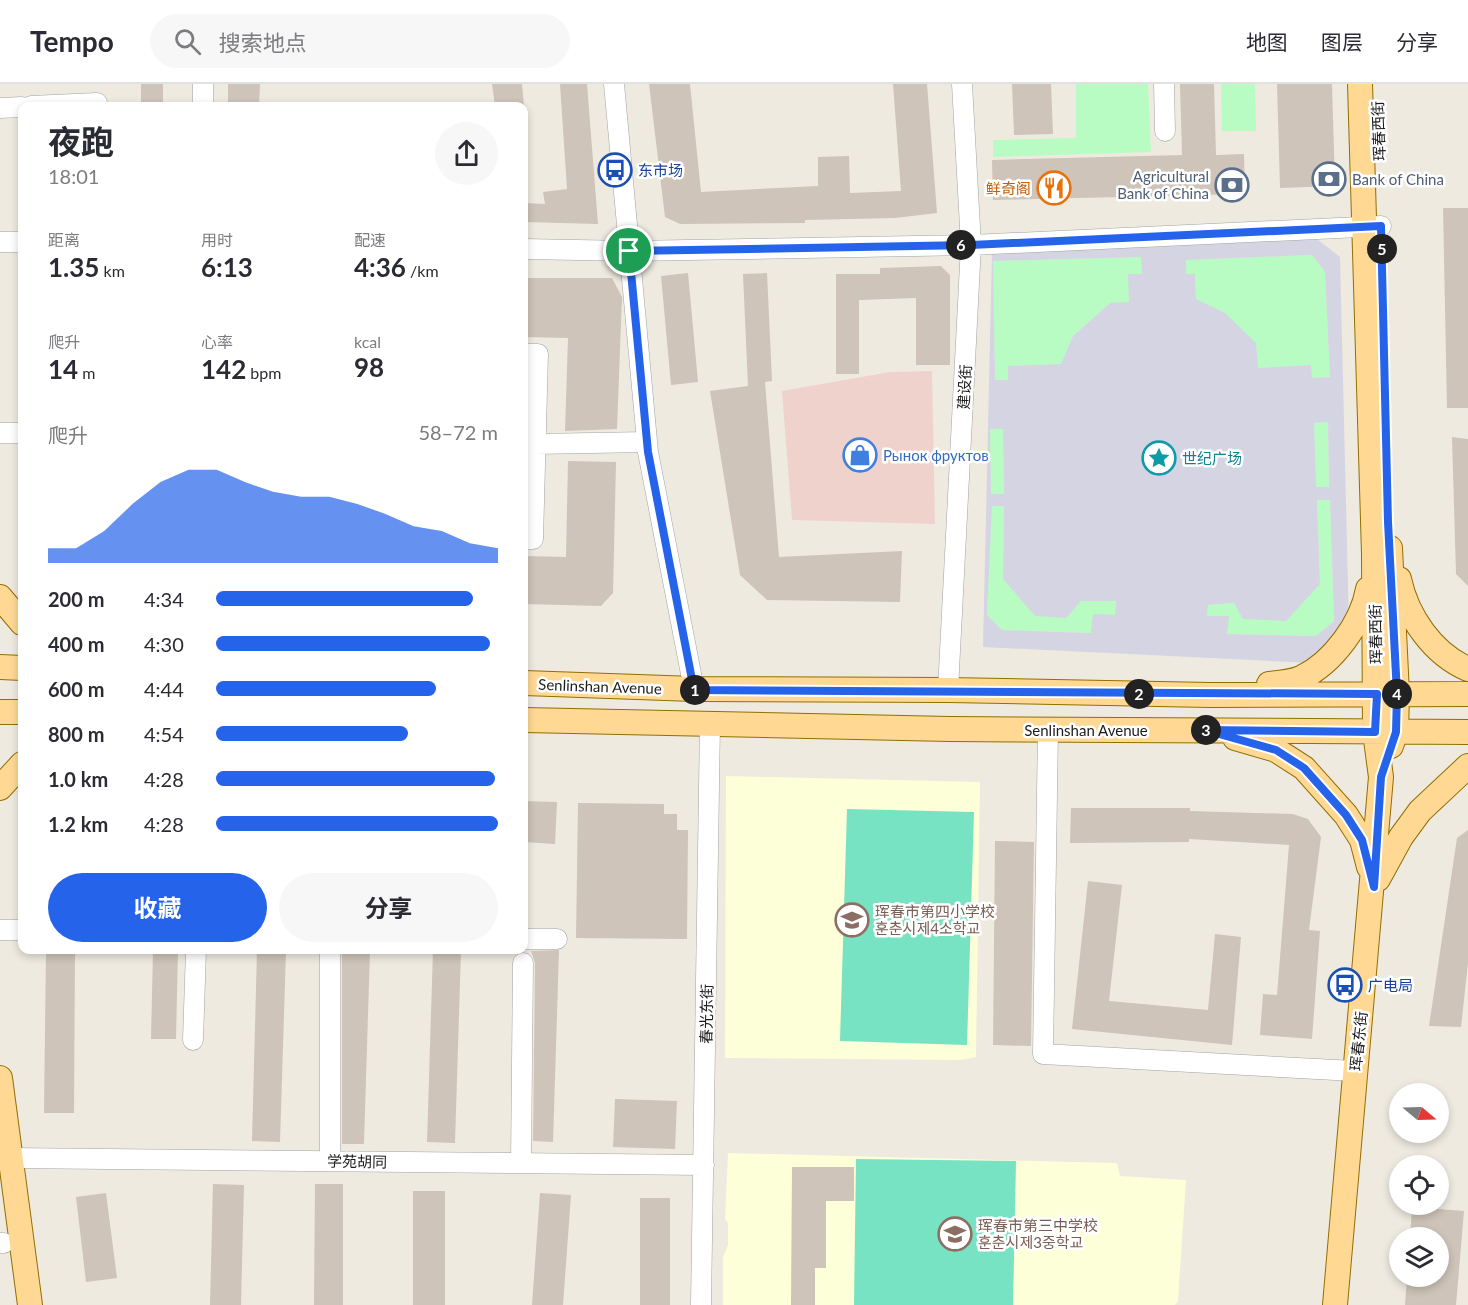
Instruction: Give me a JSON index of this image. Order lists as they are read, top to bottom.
{
  "streets": {
    "main road": ["珲春西街", "Senlinshan Avenue", "珲春东街"],
    "street": ["建设街", "春光东街", "学苑胡同"]
  },
  "crossings": [
    ["珲春西街", "Senlinshan Avenue"],
    ["珲春西街", "珲春东街"],
    ["建设街", "Senlinshan Avenue"],
    ["Senlinshan Avenue", "春光东街"],
    ["春光东街", "学苑胡同"]
  ],
  "places": {
    "bus stop": ["东市场", "广电局"],
    "bank": ["Bank of China", "Agricultural Bank of China"],
    "restaurant": ["鲜奇阁"],
    "shop": ["Рынок фруктов"],
    "place": ["世纪广场"],
    "school or university": ["珲春市第四小学校 훈춘시제4소학교", "珲春市第三中学校 훈춘시제3중학교"]
  },
  "north": "right",
  "page": {
    "header": "Tempo",
    "search": "搜索地点",
    "nav": ["地图", "图层", "分享"],
    "heading": ["夜跑", "18:01"],
    "stats": [
      ["距离", "1.35 km"],
      ["用时", "6:13"],
      ["配速", "4:36 /km"],
      ["爬升", "14 m"],
      ["心率", "142 bpm"],
      ["kcal", "98"]
    ],
    "pins": [
      "6",
      "5",
      "1",
      "2",
      "4",
      "3"
    ],
    "chart": ["爬升", "58–72 m"],
    "list": [
      {
        "name": "200 m",
        "note": "4:34"
      },
      {
        "name": "400 m",
        "note": "4:30"
      },
      {
        "name": "600 m",
        "note": "4:44"
      },
      {
        "name": "800 m",
        "note": "4:54"
      },
      {
        "name": "1.0 km",
        "note": "4:28"
      },
      {
        "name": "1.2 km",
        "note": "4:28"
      }
    ],
    "buttons": ["收藏", "分享"]
  }
}
